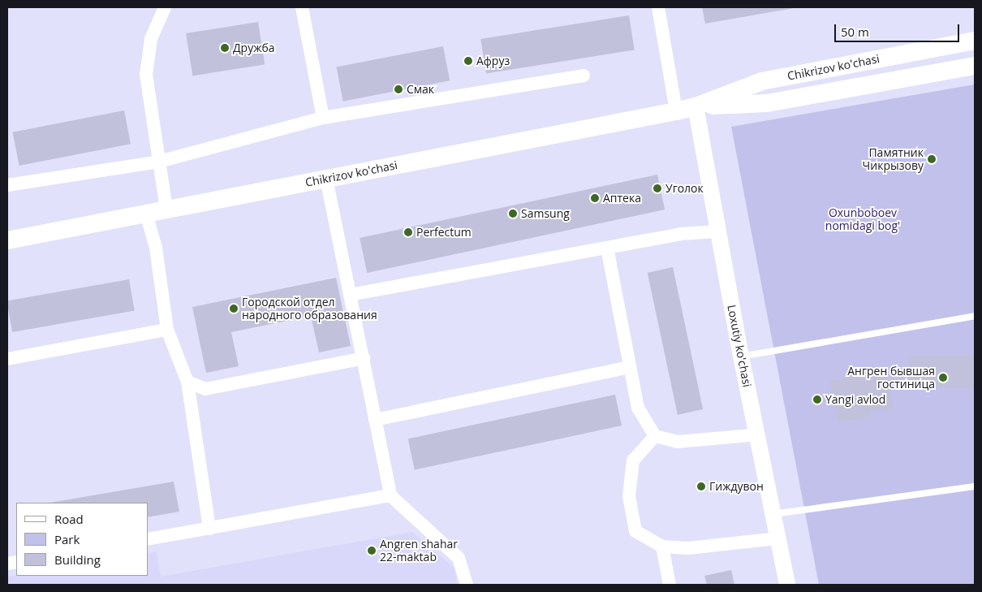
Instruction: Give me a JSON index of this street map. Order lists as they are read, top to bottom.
{
  "streets": {
    "main road": ["Chikrizov ko'chasi"],
    "street": ["Loxutiy ko'chasi"]
  },
  "crossings": [
    ["Chikrizov ko'chasi", "Loxutiy ko'chasi"]
  ],
  "parks": ["Oxunboboev nomidagi bog'"],
  "places": [
    "Дружба",
    "Афруз",
    "Смак",
    "Памятник Чикрызову",
    "Уголок",
    "Аптека",
    "Samsung",
    "Perfectum",
    "Городской отдел народного образования",
    "Ангрен бывшая гостиница",
    "Yangi avlod",
    "Гиждувон",
    "Angren shahar 22-maktab"
  ],
  "legend": ["Road", "Park", "Building"],
  "scale_bar": "50 m"
}
